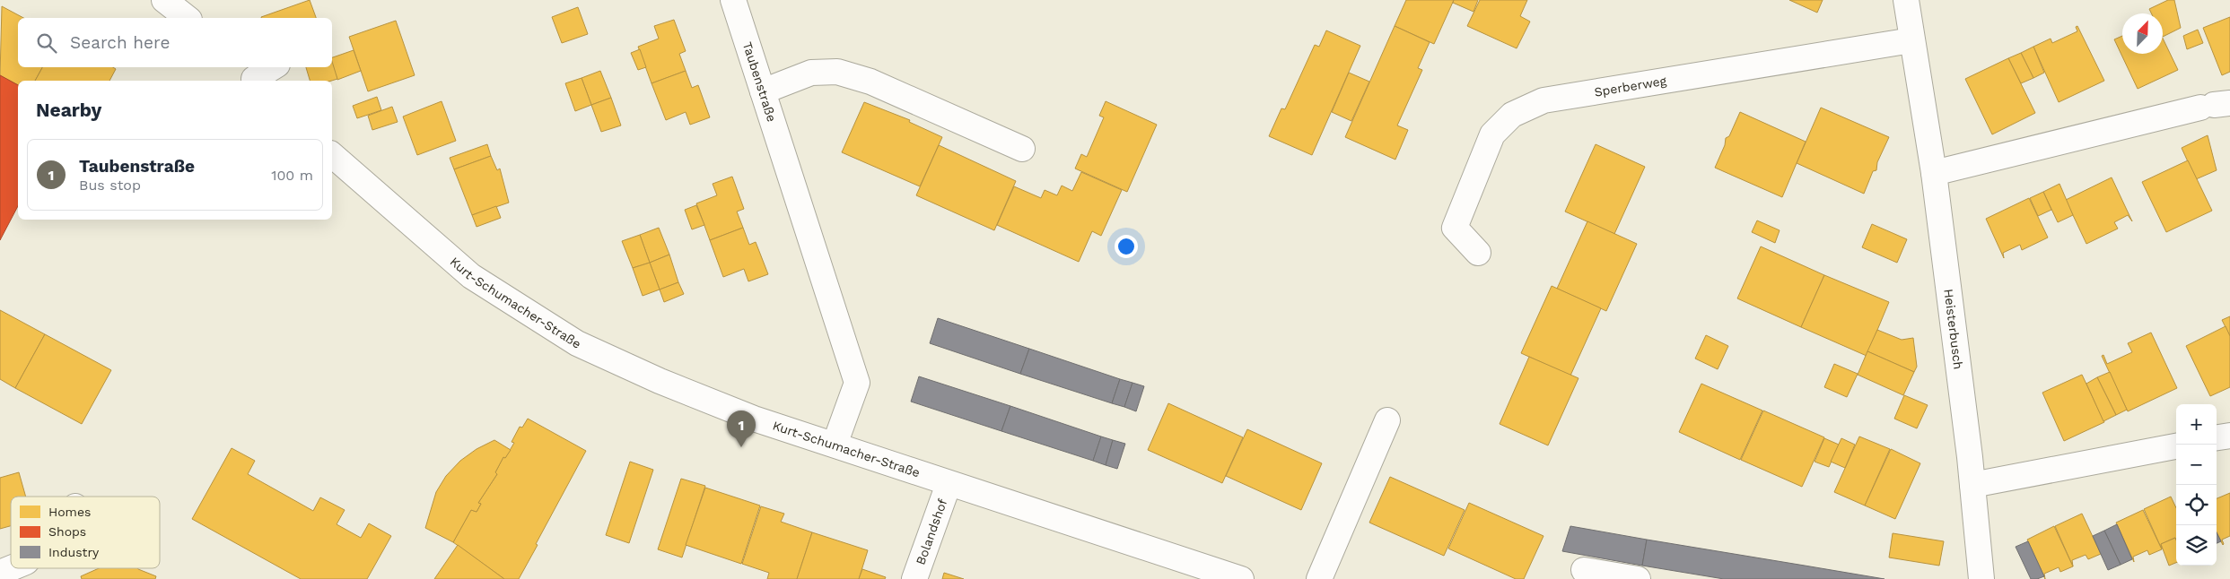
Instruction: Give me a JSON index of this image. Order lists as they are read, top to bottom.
{
  "streets": {
    "street": [
      "Taubenstraße",
      "Sperberweg",
      "Kurt-Schumacher-Straße",
      "Heisterbusch",
      "Bolandshof"
    ]
  },
  "crossings": [
    ["Taubenstraße", "Kurt-Schumacher-Straße"],
    ["Sperberweg", "Heisterbusch"],
    ["Kurt-Schumacher-Straße", "Bolandshof"]
  ],
  "legend": ["Homes", "Shops", "Industry"],
  "north": "top right",
  "page": {
    "search": "Search here",
    "heading": "Nearby",
    "list": [
      {
        "mark": "1",
        "name": "Taubenstraße",
        "note": "Bus stop",
        "value": "100 m"
      }
    ],
    "map_buttons": ["+", "−"],
    "pins": "1"
  }
}
